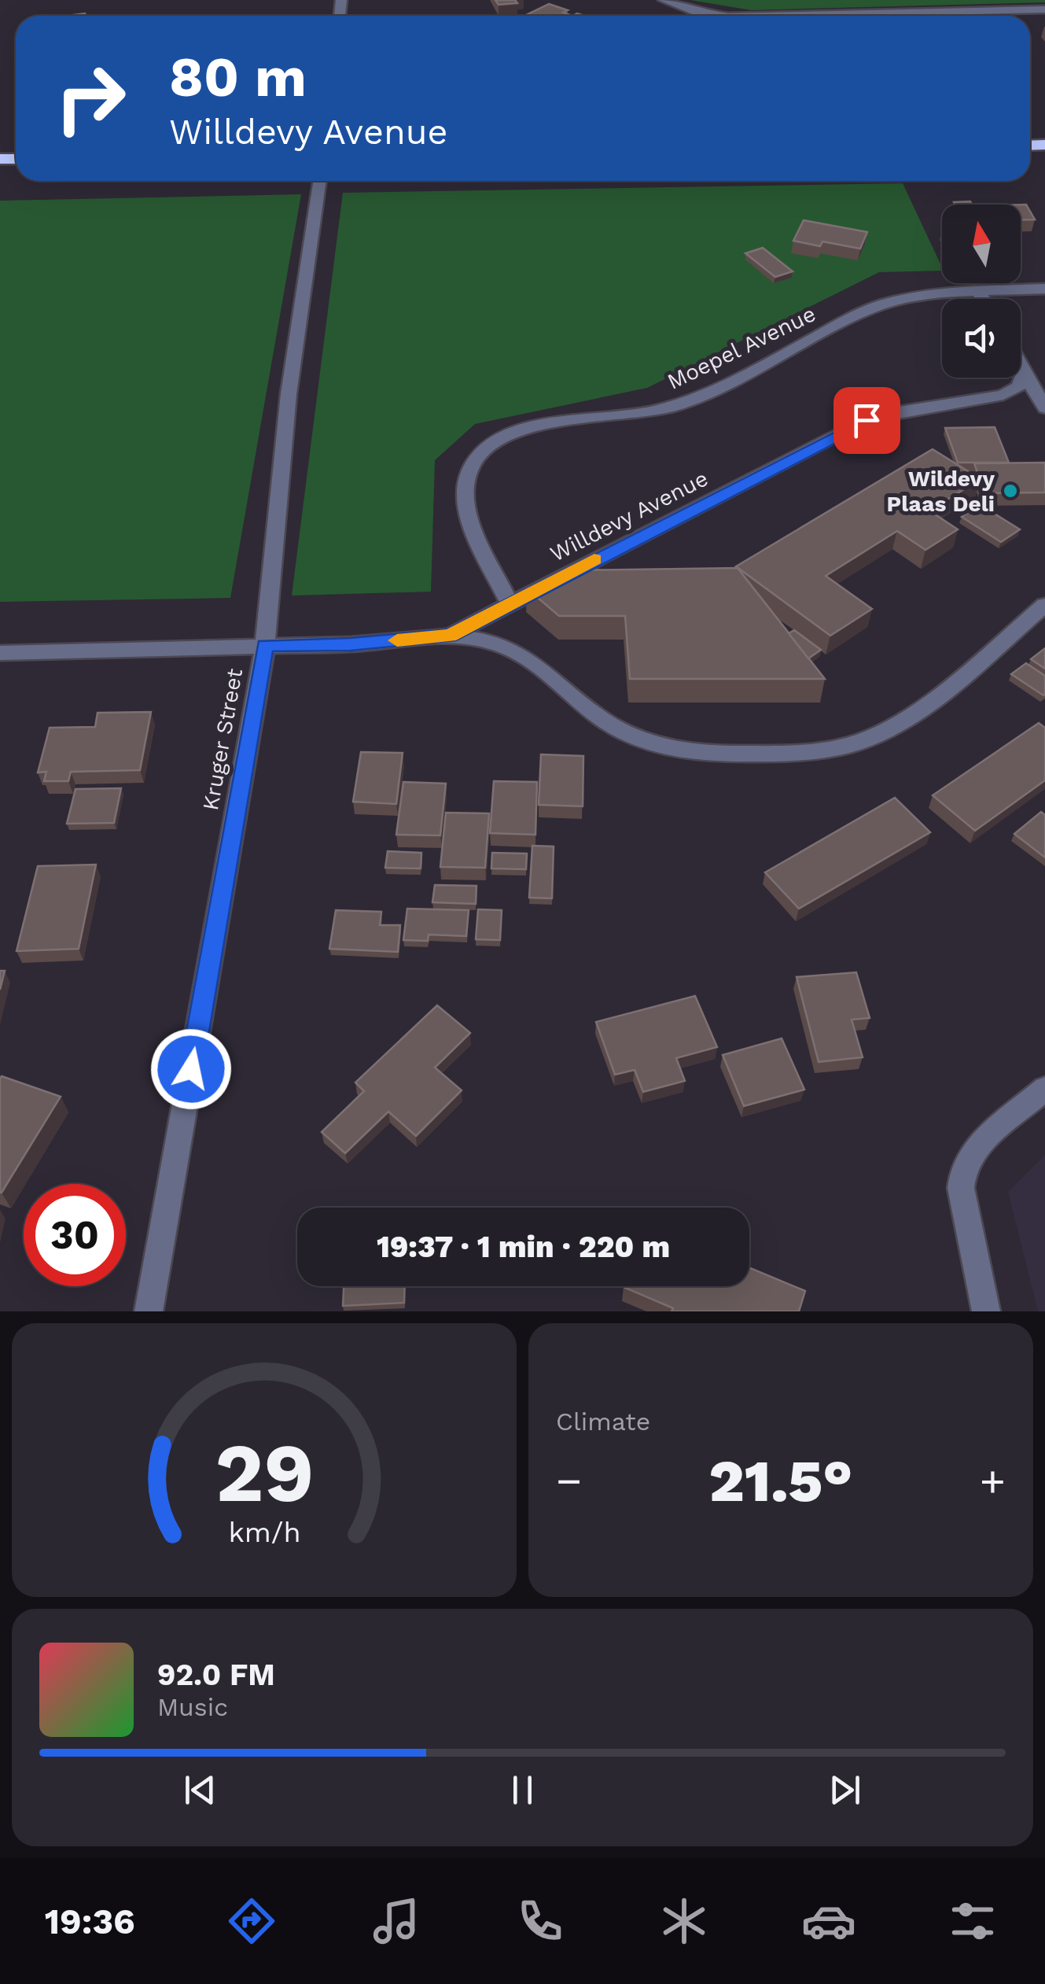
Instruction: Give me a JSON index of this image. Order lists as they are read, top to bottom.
{
  "streets": {
    "street": ["Moepel Avenue", "Willdevy Avenue", "Kruger Street"]
  },
  "crossings": [
    ["Moepel Avenue", "Willdevy Avenue"],
    ["Willdevy Avenue", "Kruger Street"]
  ],
  "places": ["Wildevy Plaas Deli"],
  "north": "top",
  "page": {
    "turn": ["80 m", "Willdevy Avenue"],
    "limit": "30",
    "trip": "19:37 · 1 min · 220 m",
    "tile": "Climate",
    "heat": ["−", "21.5°", "+"],
    "song": ["92.0 FM", "Music"],
    "tabs": "19:36",
    "gauge": ["29", "km/h"]
  }
}
